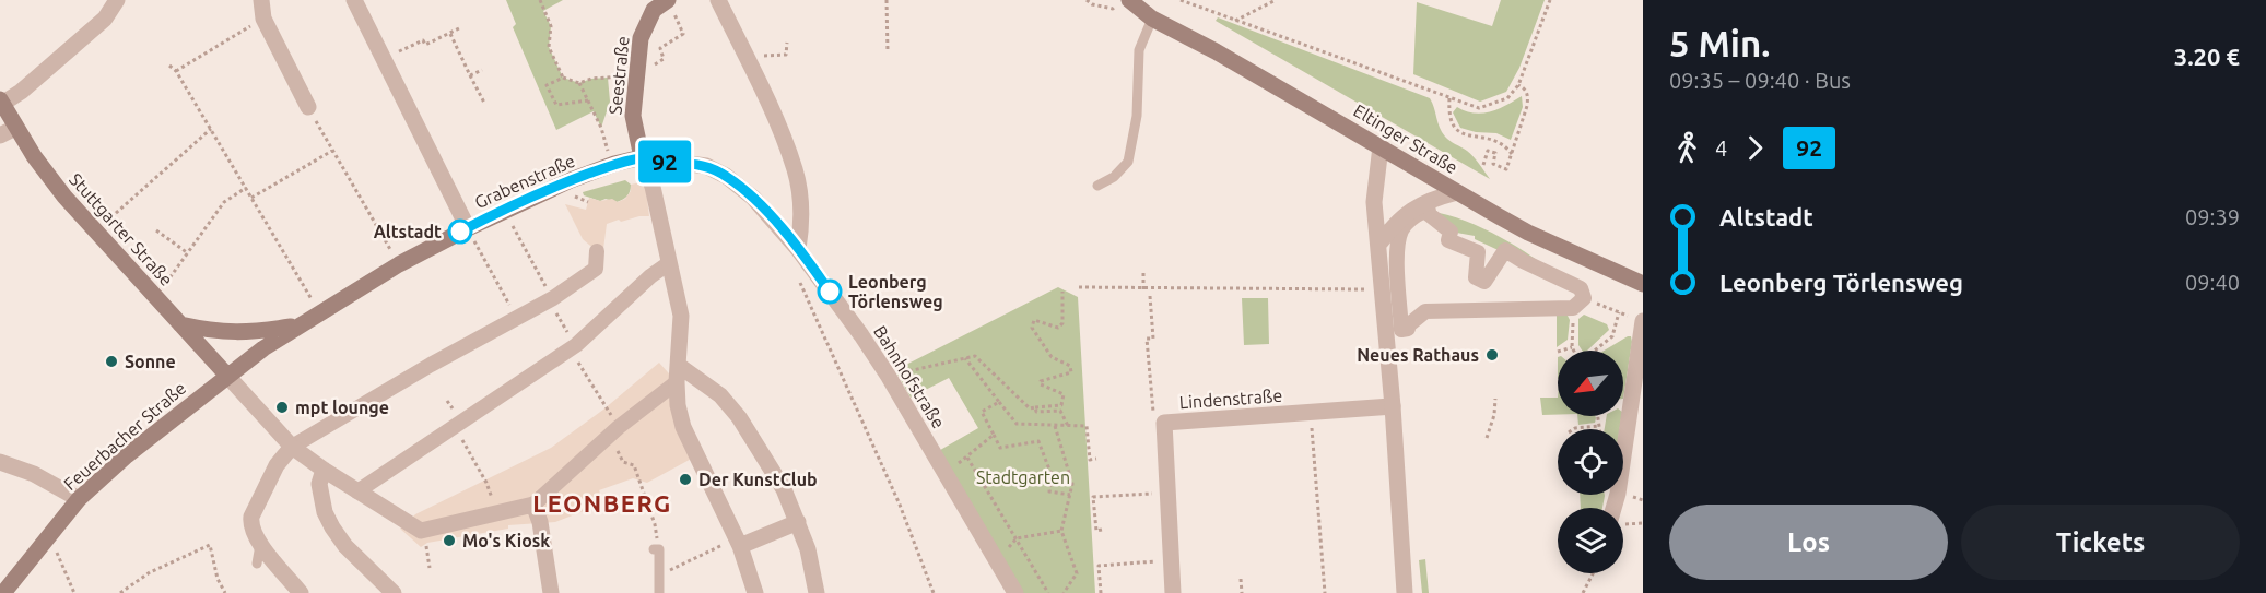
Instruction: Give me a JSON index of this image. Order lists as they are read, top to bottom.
{
  "streets": {
    "main road": [
      "Seestraße",
      "Eltinger Straße",
      "Grabenstraße",
      "Stuttgarter Straße",
      "Feuerbacher Straße"
    ],
    "street": ["Bahnhofstraße", "Lindenstraße"]
  },
  "crossings": [
    ["Seestraße", "Grabenstraße"],
    ["Seestraße", "Bahnhofstraße"],
    ["Grabenstraße", "Stuttgarter Straße"],
    ["Grabenstraße", "Bahnhofstraße"],
    ["Grabenstraße", "Feuerbacher Straße"],
    ["Stuttgarter Straße", "Feuerbacher Straße"]
  ],
  "districts": ["LEONBERG"],
  "parks": ["Stadtgarten"],
  "places": [
    "Altstadt",
    "Leonberg Törlensweg",
    "Neues Rathaus",
    "Sonne",
    "mpt lounge",
    "Der KunstClub",
    "Mo's Kiosk"
  ],
  "lines": ["bus line 92"],
  "north": "bottom left",
  "page": {
    "on_map": "92",
    "heading": ["5 Min.", "09:35 – 09:40 · Bus", "3.20 €"],
    "legs": ["4", "92"],
    "list": [
      {
        "name": "Altstadt",
        "value": "09:39"
      },
      {
        "name": "Leonberg Törlensweg",
        "value": "09:40"
      }
    ],
    "buttons": ["Los", "Tickets"]
  }
}
